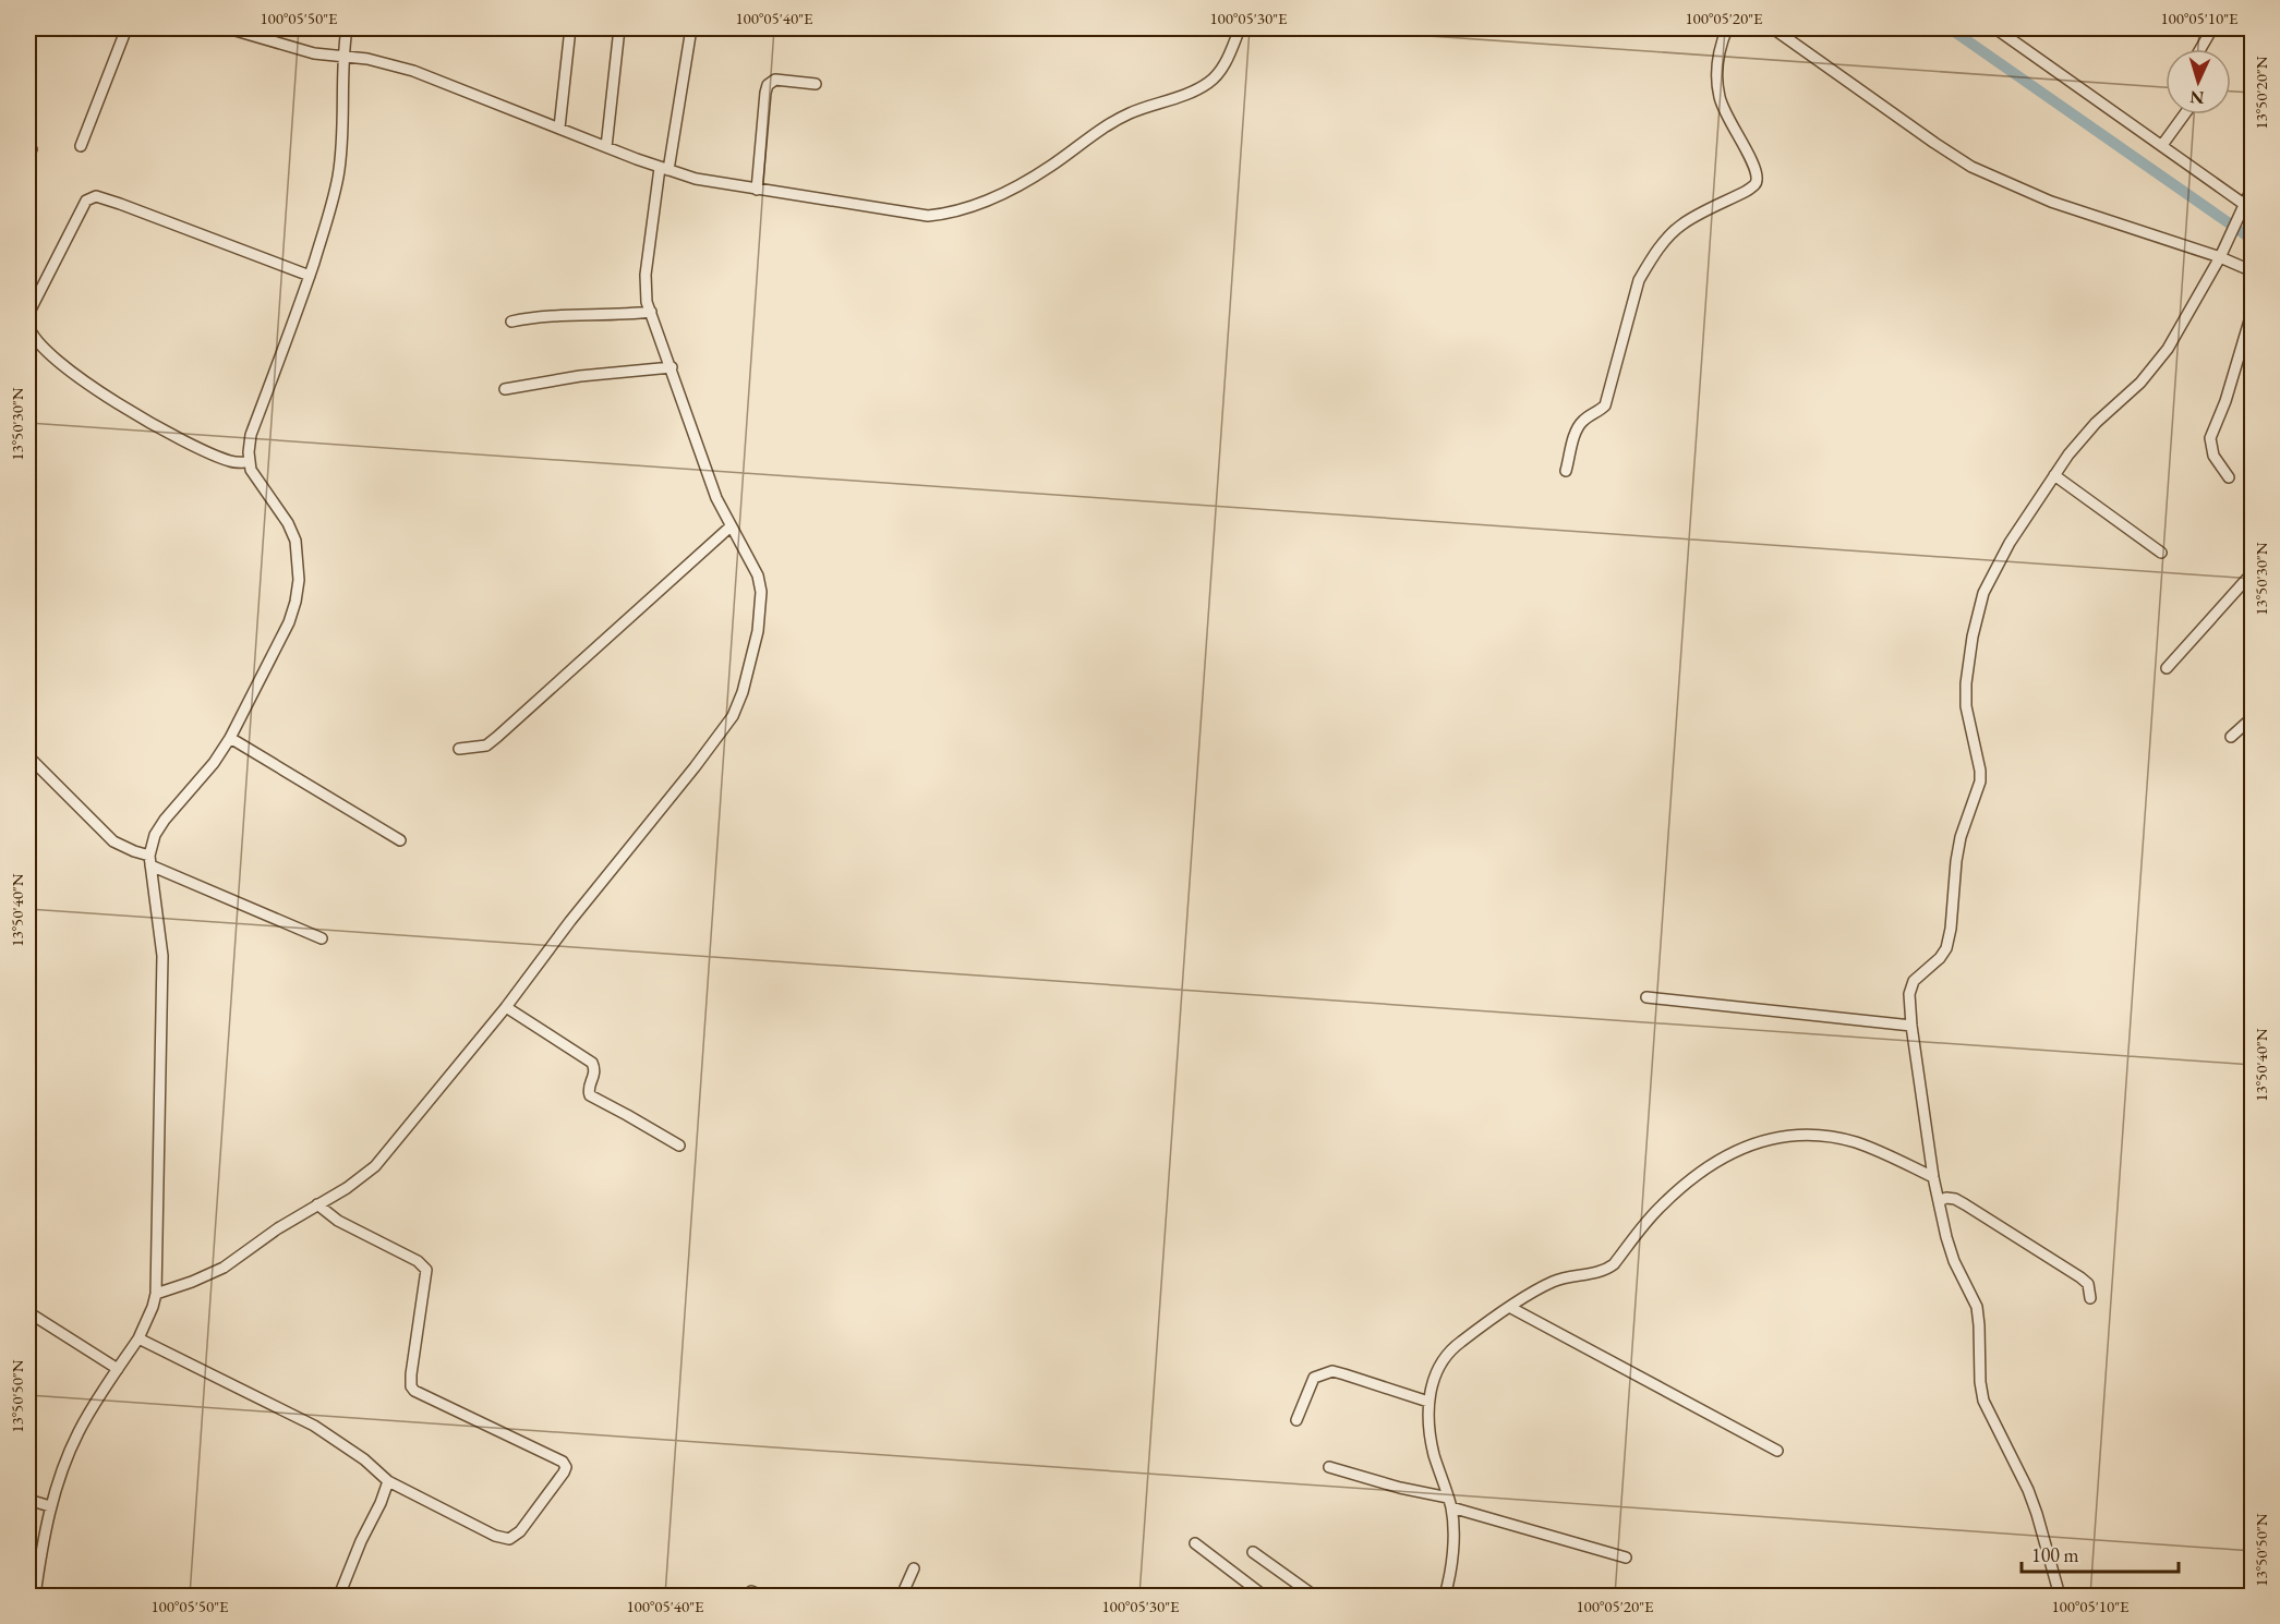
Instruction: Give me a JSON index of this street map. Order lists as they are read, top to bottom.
{
  "scale_bar": "100 m",
  "north": "bottom",
  "coordinates": [
    "100°05'50\"E",
    "100°05'40\"E",
    "100°05'30\"E",
    "100°05'20\"E",
    "100°05'10\"E",
    "13°50'20\"N",
    "13°50'30\"N",
    "13°50'40\"N",
    "13°50'50\"N"
  ]
}
